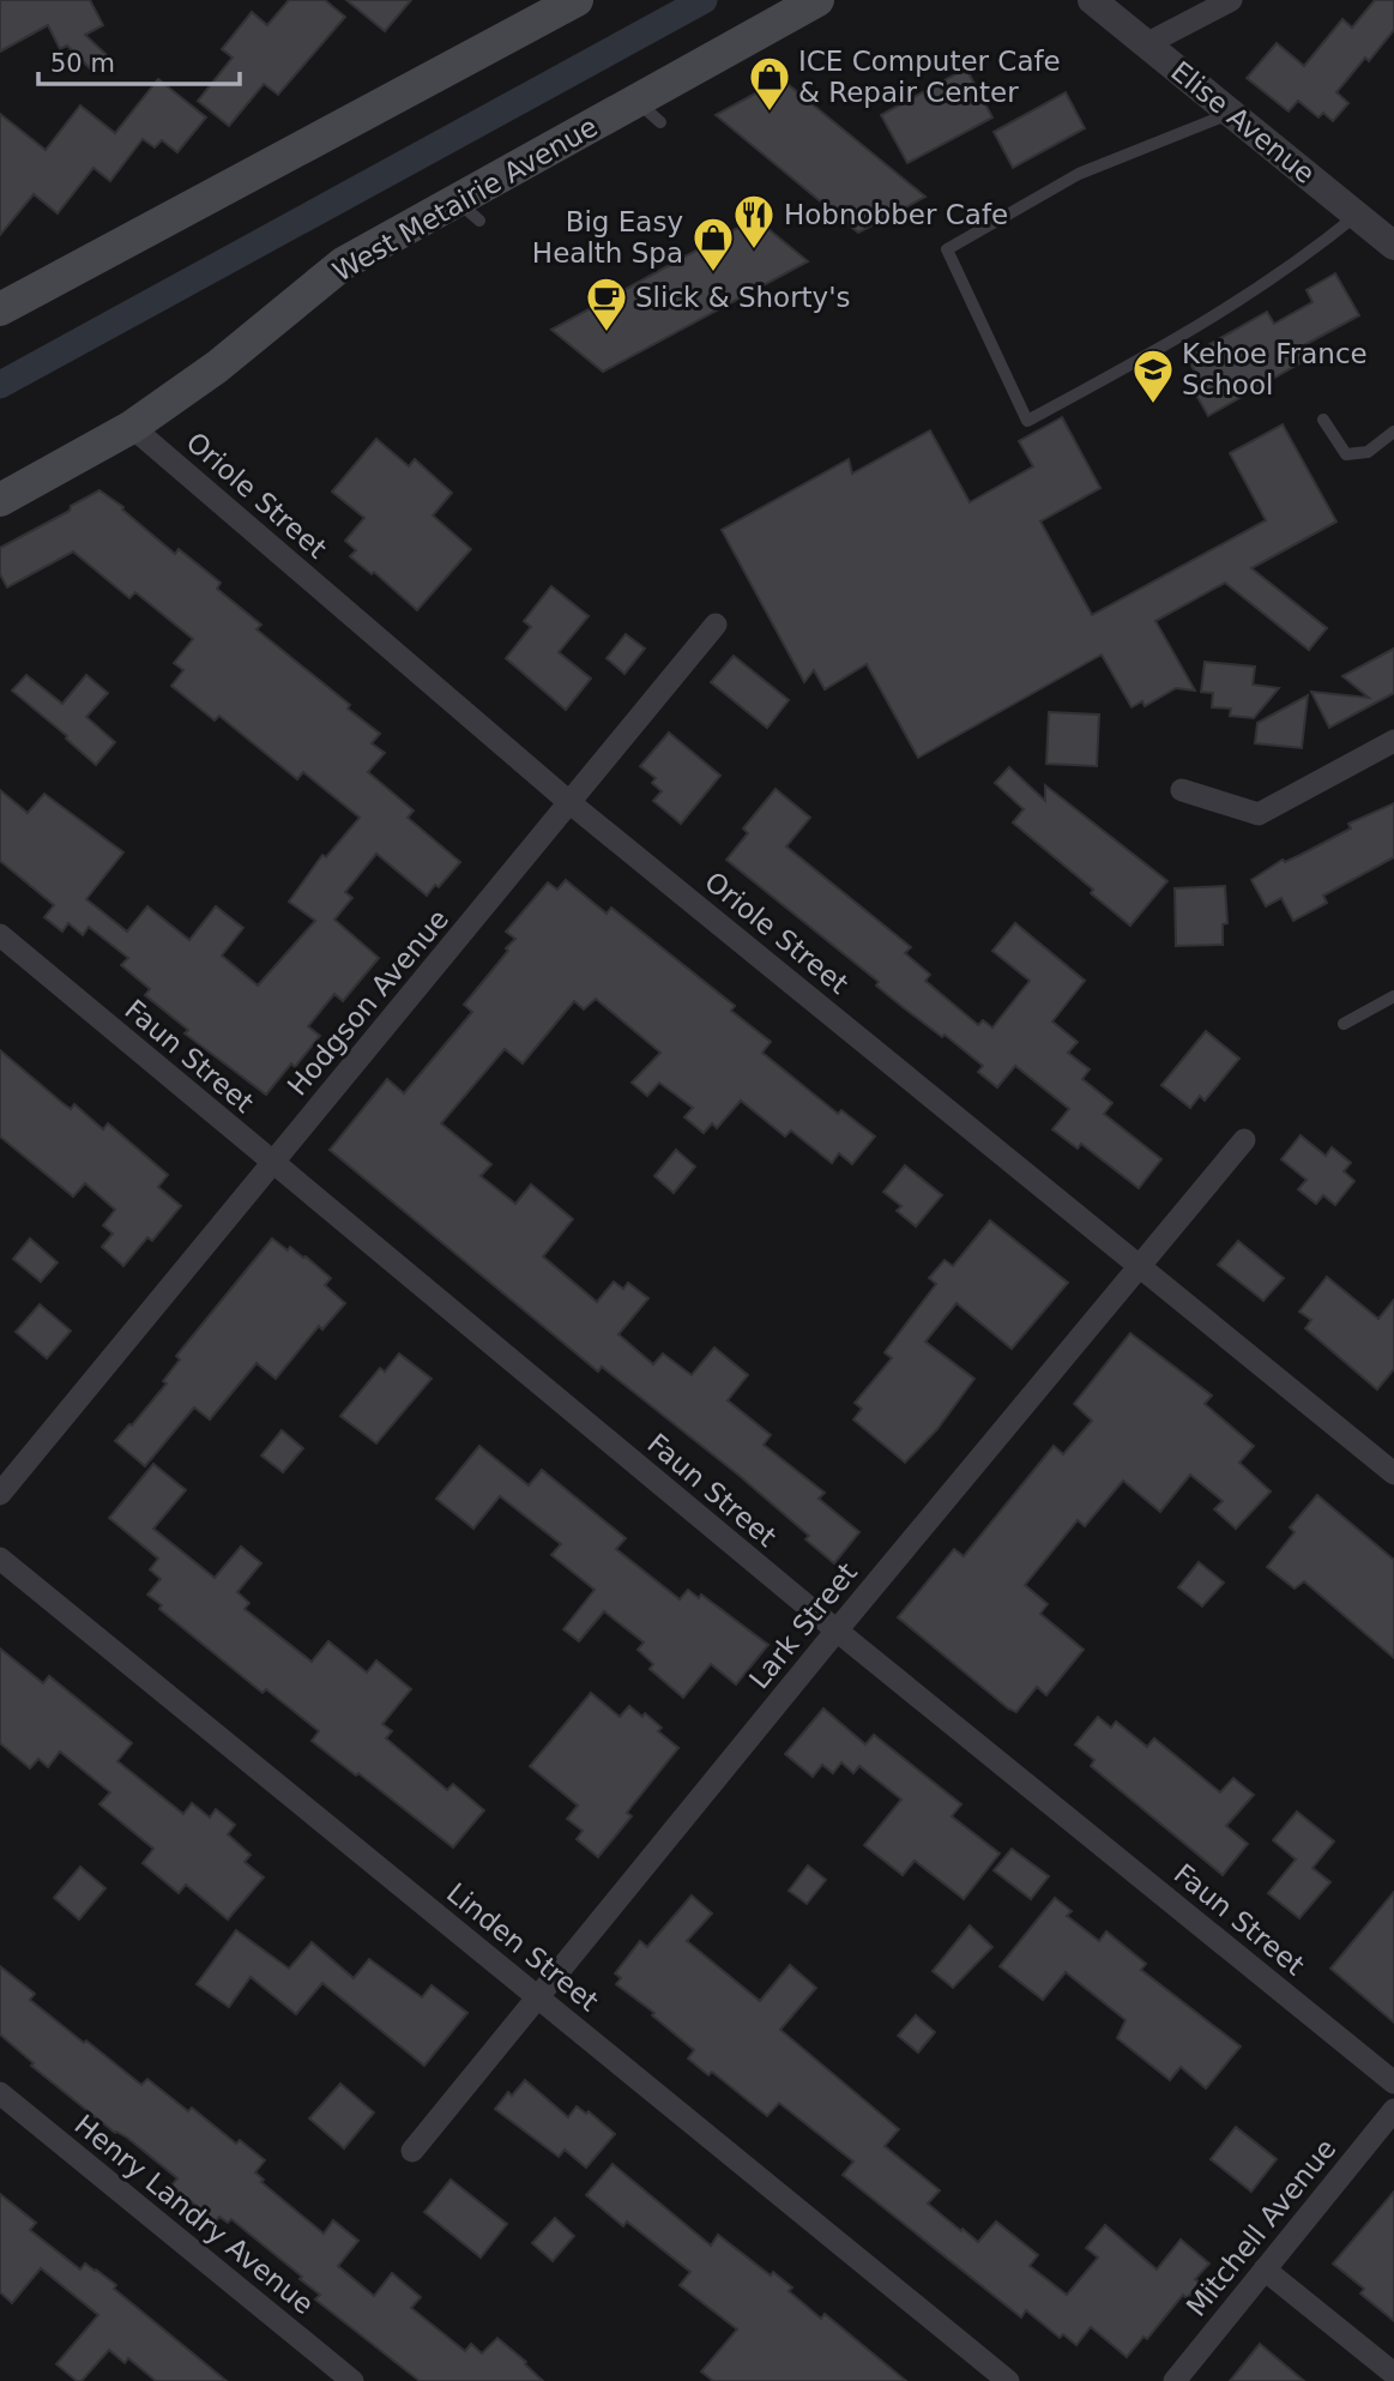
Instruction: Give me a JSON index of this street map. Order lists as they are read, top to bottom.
{
  "streets": {
    "main road": ["West Metairie Avenue"],
    "street": [
      "Elise Avenue",
      "Oriole Street",
      "Hodgson Avenue",
      "Faun Street",
      "Lark Street",
      "Linden Street",
      "Henry Landry Avenue",
      "Mitchell Avenue"
    ]
  },
  "crossings": [
    ["West Metairie Avenue", "Oriole Street"],
    ["Oriole Street", "Hodgson Avenue"],
    ["Oriole Street", "Lark Street"],
    ["Hodgson Avenue", "Faun Street"],
    ["Faun Street", "Lark Street"],
    ["Lark Street", "Linden Street"]
  ],
  "places": {
    "shop": ["ICE Computer Cafe & Repair Center", "Big Easy Health Spa"],
    "restaurant": ["Hobnobber Cafe"],
    "cafe": ["Slick & Shorty's"],
    "school or university": ["Kehoe France School"]
  },
  "scale_bar": "50 m"
}
